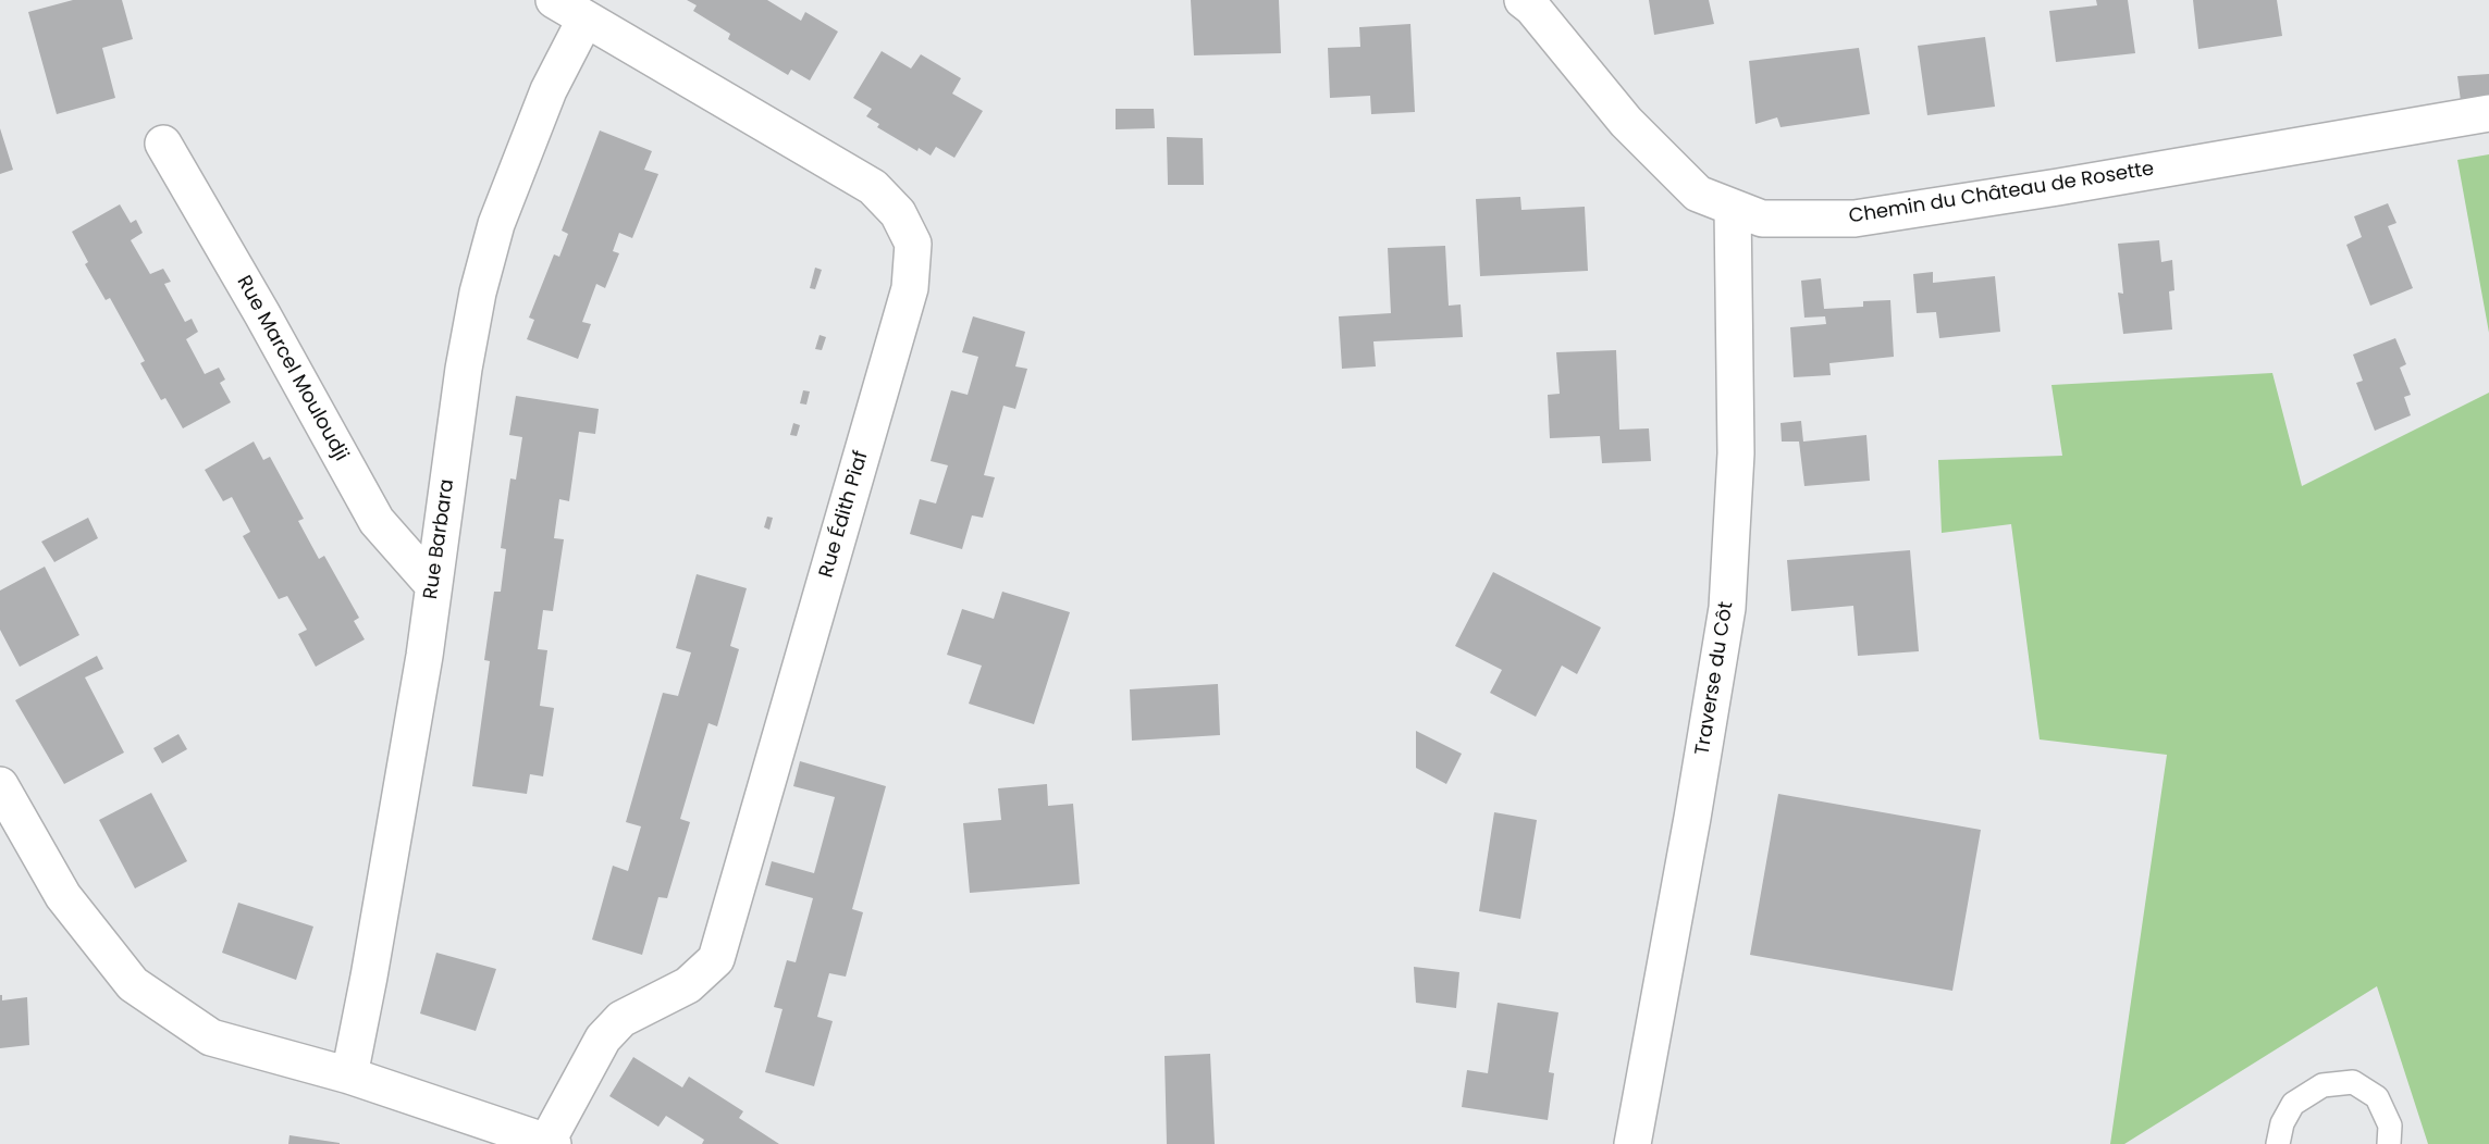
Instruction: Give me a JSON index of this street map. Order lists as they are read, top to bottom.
{
  "streets": {
    "street": [
      "Chemin du Château de Rosette",
      "Rue Marcel Mouloudji",
      "Rue Édith Piaf",
      "Rue Barbara",
      "Traverse du Côt"
    ]
  },
  "crossings": [
    ["Chemin du Château de Rosette", "Traverse du Côt"],
    ["Rue Marcel Mouloudji", "Rue Barbara"],
    ["Rue Édith Piaf", "Rue Barbara"]
  ]
}
